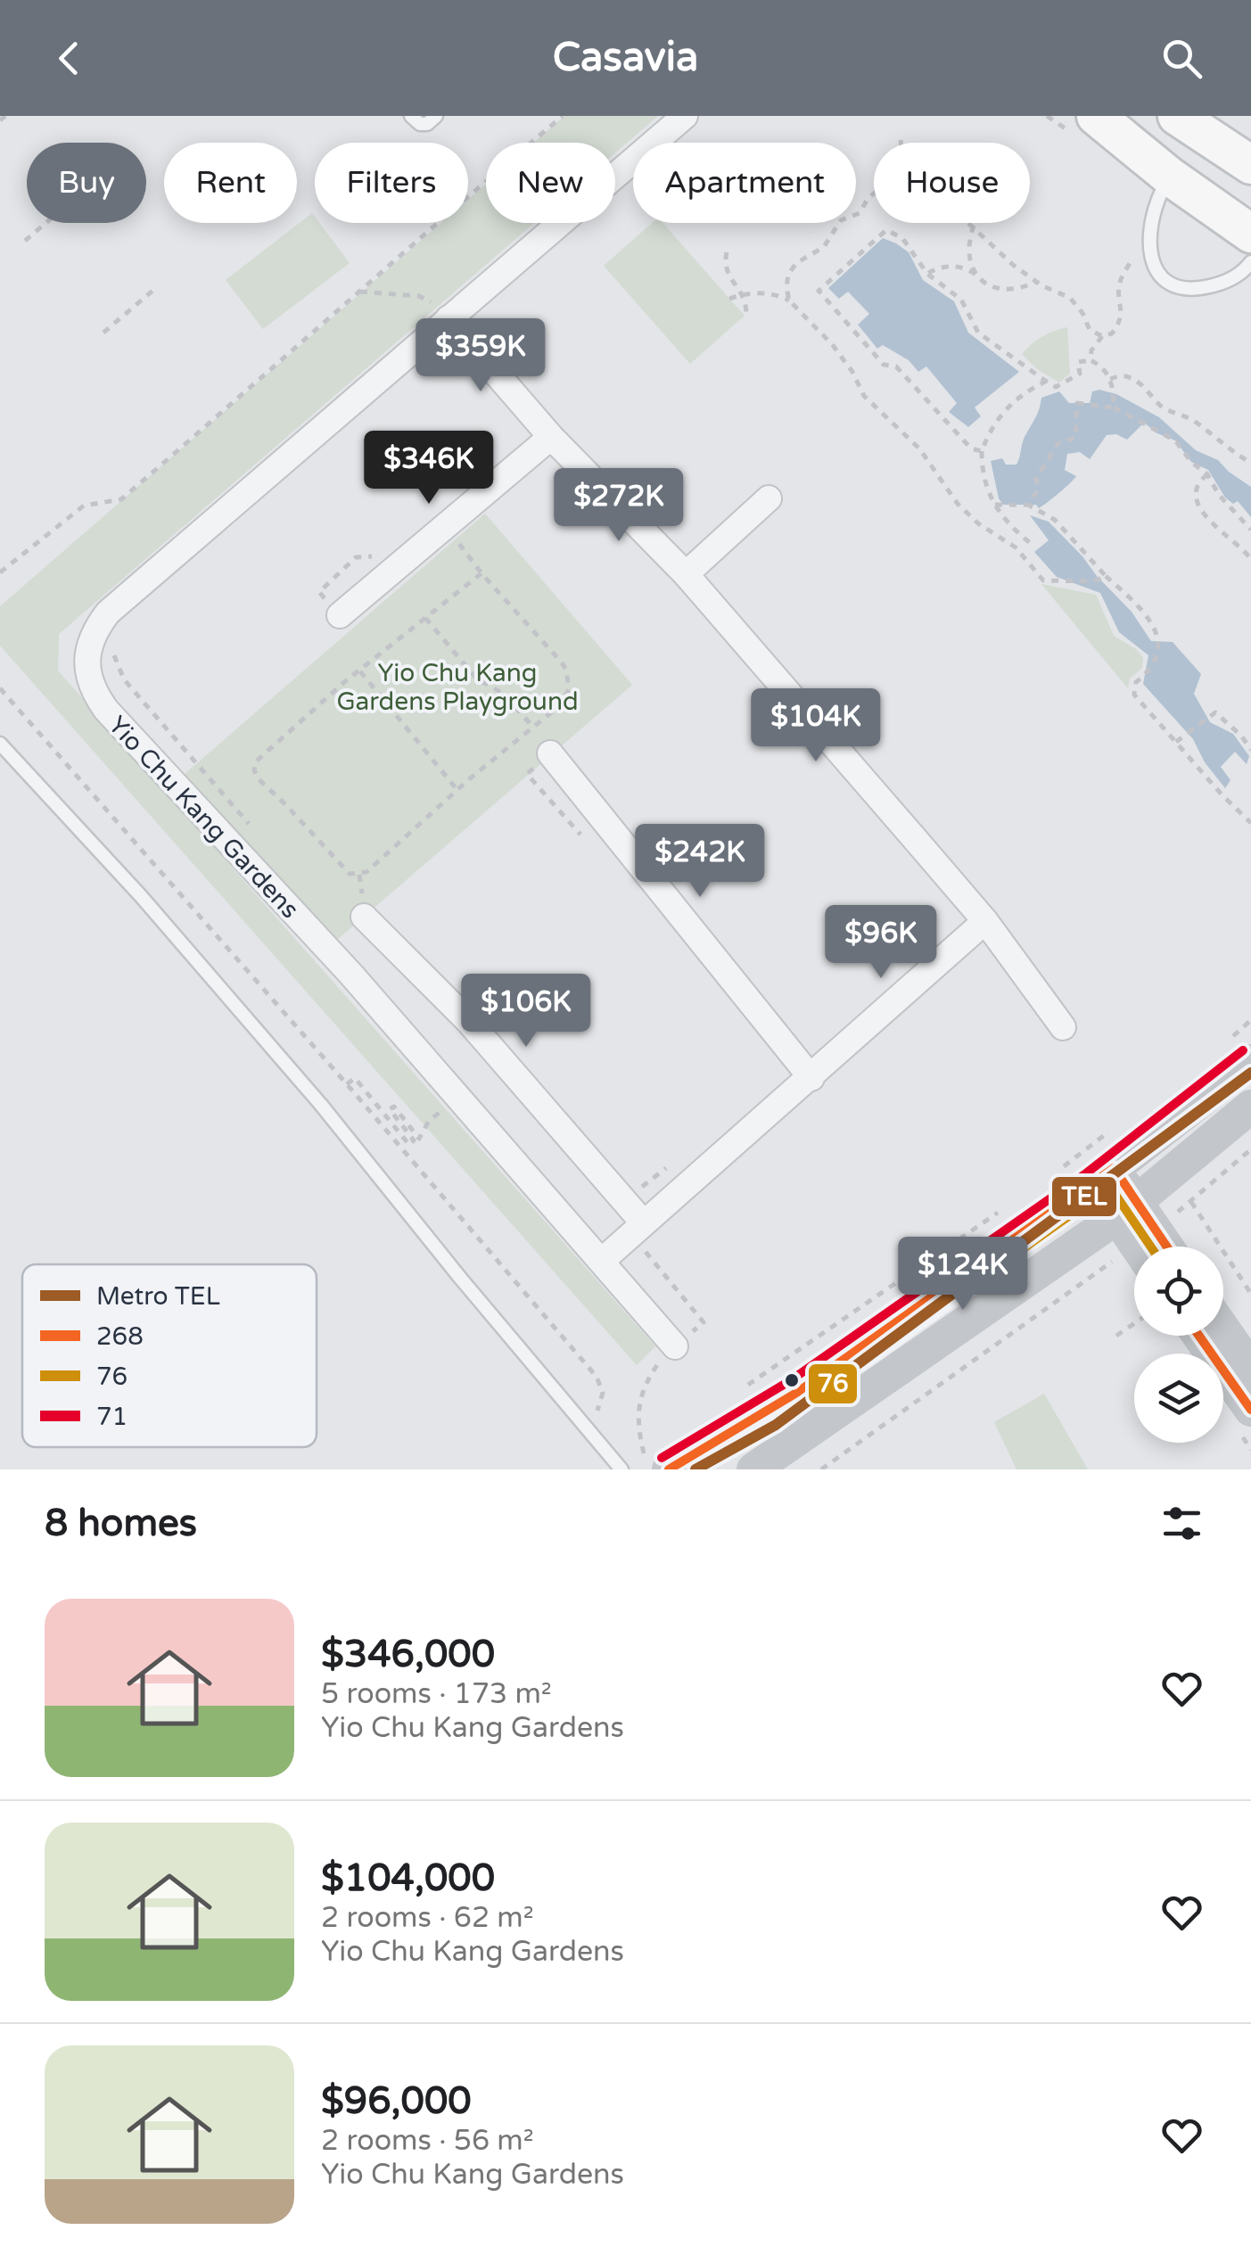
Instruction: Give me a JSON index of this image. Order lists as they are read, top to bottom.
{
  "streets": {
    "street": ["Yio Chu Kang Gardens"]
  },
  "parks": ["Yio Chu Kang Gardens Playground"],
  "lines": [
    "transit line 71",
    "metro line TEL",
    "transit line 268",
    "transit line 76"
  ],
  "legend": [
    "Metro TEL",
    "268",
    "76",
    "71"
  ],
  "page": {
    "header": "Casavia",
    "chip": [
      "Buy",
      "Rent",
      "Filters",
      "New",
      "Apartment",
      "House"
    ],
    "price": [
      "$359K",
      "$346K",
      "$272K",
      "$104K",
      "$242K",
      "$96K",
      "$106K",
      "$124K"
    ],
    "heading": "8 homes",
    "list": [
      {
        "name": "$346,000",
        "note": "5 rooms · 173 m² · Yio Chu Kang Gardens"
      },
      {
        "name": "$104,000",
        "note": "2 rooms · 62 m² · Yio Chu Kang Gardens"
      },
      {
        "name": "$96,000",
        "note": "2 rooms · 56 m² · Yio Chu Kang Gardens"
      }
    ]
  }
}
